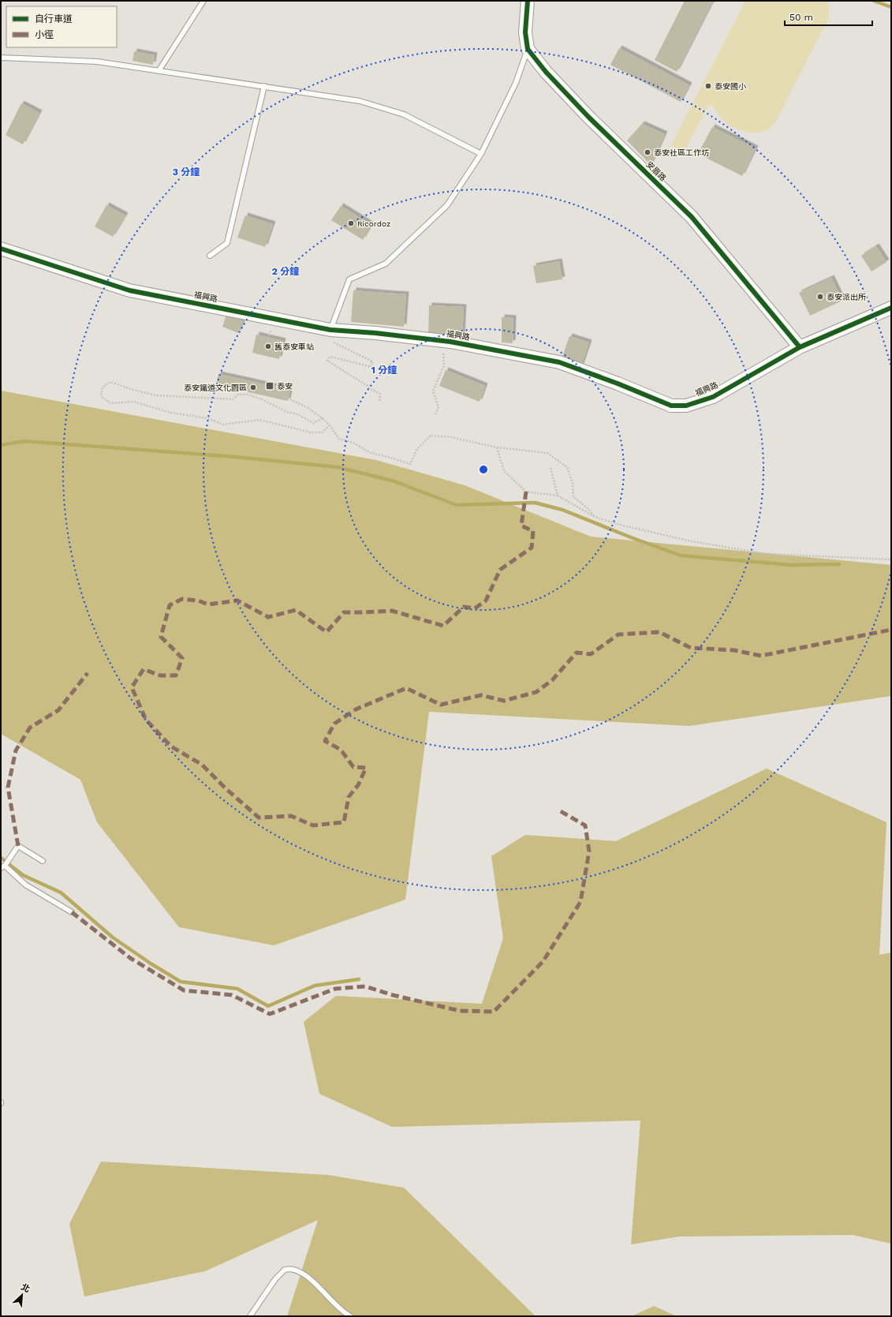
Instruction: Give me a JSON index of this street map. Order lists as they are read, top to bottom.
{
  "streets": {
    "street": ["安眉路", "福興路"]
  },
  "crossings": [
    ["安眉路", "福興路"]
  ],
  "places": {
    "other": [
      "泰安國小",
      "泰安社區工作坊",
      "Ricordoz",
      "泰安派出所",
      "舊泰安車站",
      "泰安鐵道文化園區"
    ],
    "transit": ["泰安"]
  },
  "legend": ["自行車道", "小徑"],
  "scale_bar": "50 m",
  "north": "top right",
  "rings": ["3 分鐘", "2 分鐘", "1 分鐘"]
}
